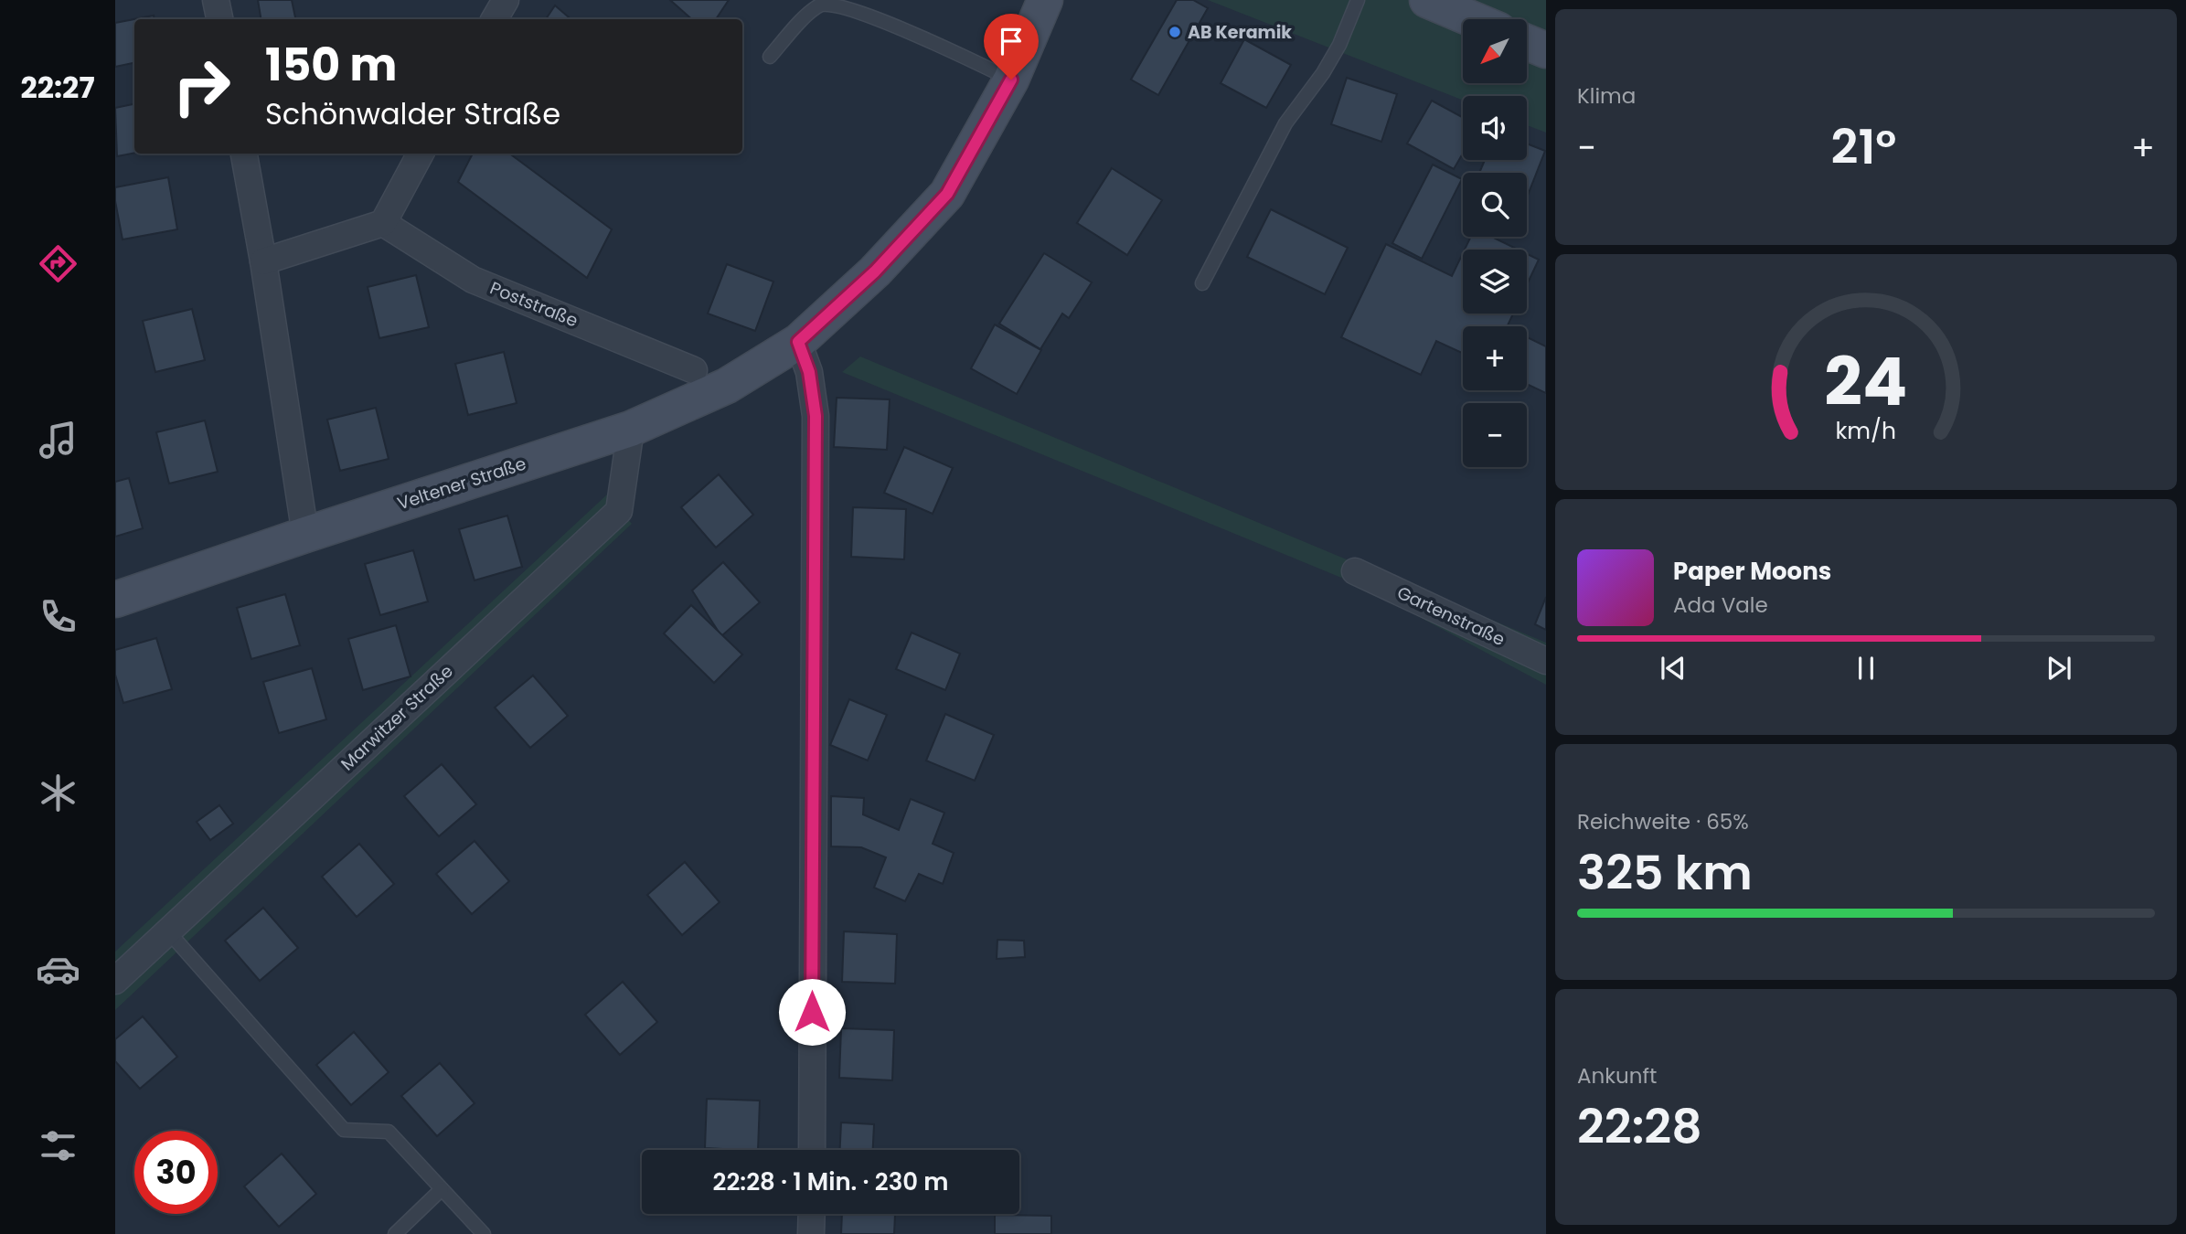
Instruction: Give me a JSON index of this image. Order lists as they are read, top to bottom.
{
  "streets": {
    "main road": ["Veltener Straße"],
    "street": ["Poststraße", "Gartenstraße", "Marwitzer Straße"]
  },
  "crossings": [
    ["Veltener Straße", "Marwitzer Straße"]
  ],
  "places": ["AB Keramik"],
  "north": "bottom left",
  "page": {
    "tabs": "22:27",
    "tile": [
      "Klima",
      ["Reichweite · 65%", "325 km"],
      ["Ankunft", "22:28"]
    ],
    "map_buttons": ["+", "−"],
    "turn": ["150 m", "Schönwalder Straße"],
    "heat": ["−", "21°", "+"],
    "song": ["Paper Moons", "Ada Vale"],
    "limit": "30",
    "trip": "22:28 · 1 Min. · 230 m",
    "gauge": ["24", "km/h"]
  }
}
